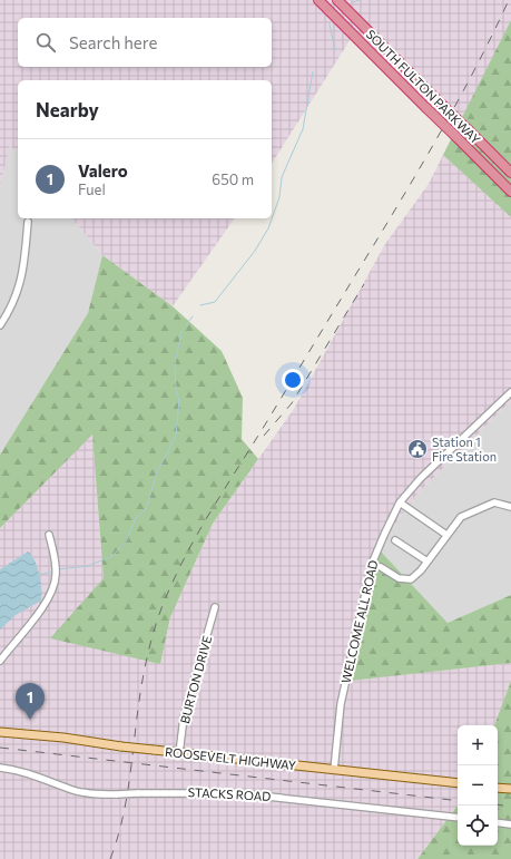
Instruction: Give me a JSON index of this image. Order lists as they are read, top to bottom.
{
  "streets": {
    "highway": ["SOUTH FULTON PARKWAY"],
    "main road": ["ROOSEVELT HIGHWAY"],
    "street": ["WELCOME ALL ROAD", "BURTON DRIVE", "STACKS ROAD"]
  },
  "crossings": [
    ["WELCOME ALL ROAD", "ROOSEVELT HIGHWAY"],
    ["BURTON DRIVE", "ROOSEVELT HIGHWAY"]
  ],
  "places": {
    "public building": ["Station 1 Fire Station"]
  },
  "page": {
    "search": "Search here",
    "heading": "Nearby",
    "list": [
      {
        "mark": "1",
        "name": "Valero",
        "note": "Fuel",
        "value": "650 m"
      }
    ],
    "pins": "1",
    "map_buttons": ["+", "−"]
  }
}
